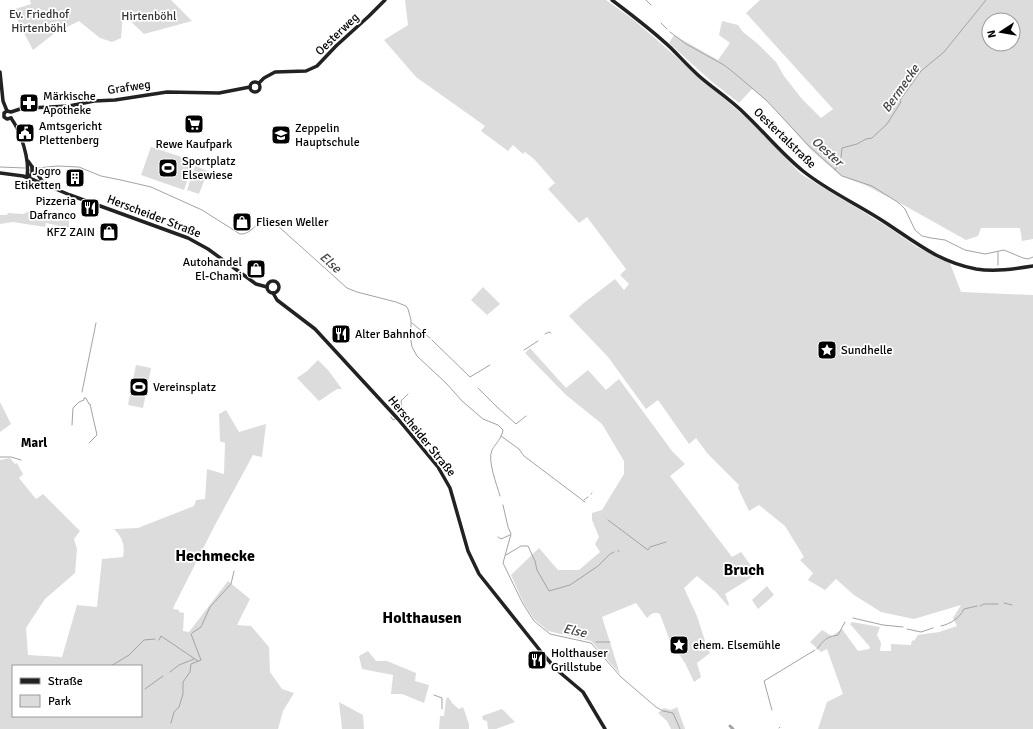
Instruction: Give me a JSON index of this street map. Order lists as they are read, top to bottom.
{
  "streets": {
    "main road": [
      "Oesterweg",
      "Grafweg",
      "Oestertalstraße",
      "Herscheider Straße"
    ]
  },
  "crossings": [
    ["Oesterweg", "Grafweg"]
  ],
  "districts": [
    "Marl",
    "Hechmecke",
    "Bruch",
    "Holthausen"
  ],
  "water": ["Bermecke", "Oester", "Else"],
  "parks": ["Ev. Friedhof Hirtenböhl", "Hirtenböhl"],
  "places": {
    "pharmacy": ["Märkische Apotheke"],
    "supermarket": ["Rewe Kaufpark"],
    "public building": ["Amtsgericht Plettenberg"],
    "school or university": ["Zeppelin Hauptschule"],
    "sports": ["Sportplatz Elsewiese", "Vereinsplatz"],
    "building": ["Jogro Etiketten"],
    "restaurant": ["Pizzeria Dafranco", "Alter Bahnhof", "Holthauser Grillstube"],
    "shop": ["Fliesen Weller", "KFZ ZAIN", "Autohandel El-Chami"],
    "place": ["Sundhelle", "ehem. Elsemühle"]
  },
  "legend": ["Straße", "Park"],
  "north": "left"
}
